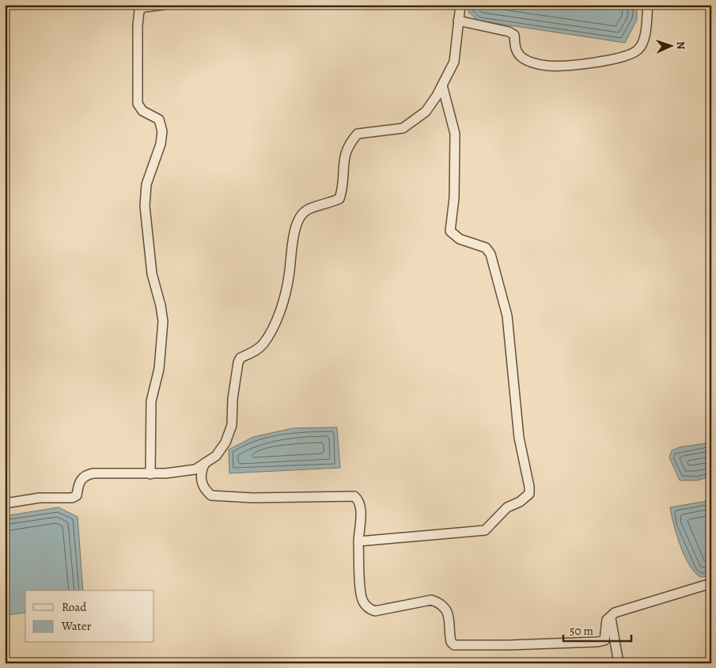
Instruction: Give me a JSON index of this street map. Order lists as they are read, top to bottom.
{
  "legend": ["Road", "Water"],
  "scale_bar": "50 m",
  "north": "right"
}
